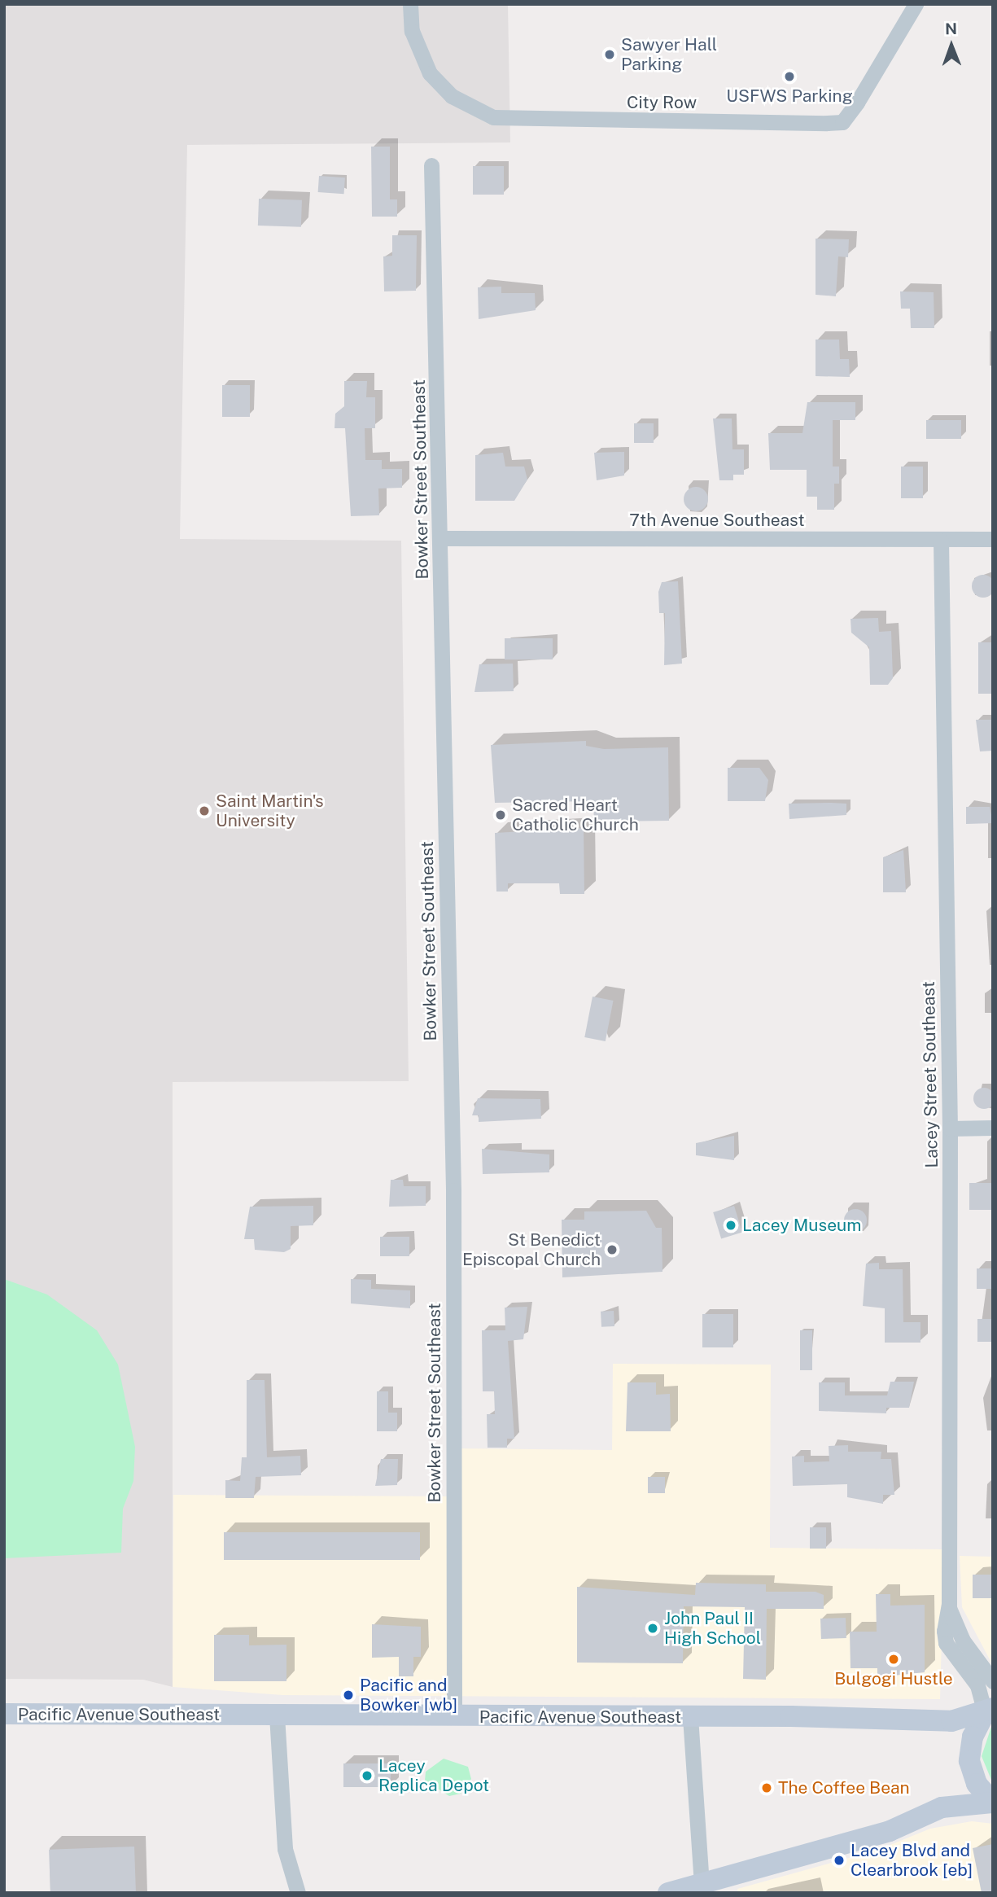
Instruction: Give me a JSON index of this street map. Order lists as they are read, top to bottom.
{
  "streets": {
    "main road": ["Pacific Avenue Southeast"],
    "street": [
      "City Row",
      "Bowker Street Southeast",
      "7th Avenue Southeast",
      "Lacey Street Southeast"
    ]
  },
  "crossings": [
    ["Bowker Street Southeast", "7th Avenue Southeast"],
    ["Bowker Street Southeast", "Pacific Avenue Southeast"],
    ["7th Avenue Southeast", "Lacey Street Southeast"],
    ["Lacey Street Southeast", "Pacific Avenue Southeast"]
  ],
  "places": [
    "Sawyer Hall Parking",
    "USFWS Parking",
    "Saint Martin's University",
    "Sacred Heart Catholic Church",
    "Lacey Museum",
    "St Benedict Episcopal Church",
    "John Paul II High School",
    "Bulgogi Hustle",
    "Pacific and Bowker [wb]",
    "Lacey Replica Depot",
    "The Coffee Bean",
    "Lacey Blvd and Clearbrook [eb]"
  ],
  "north": "top"
}
